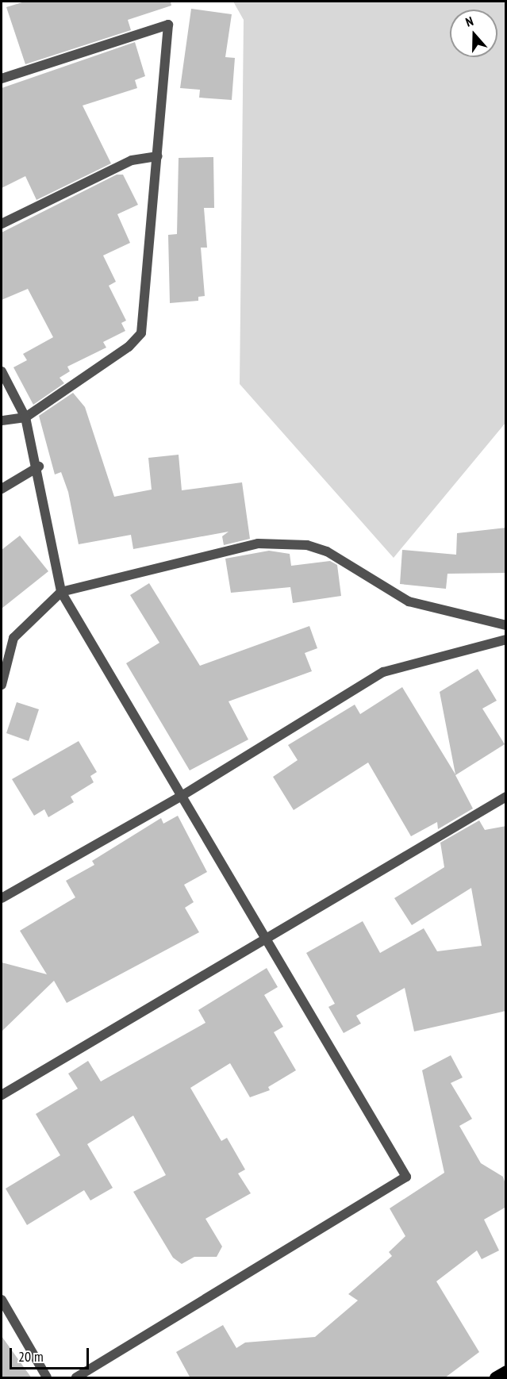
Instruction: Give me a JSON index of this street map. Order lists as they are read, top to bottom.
{
  "scale_bar": "20 m",
  "north": "top"
}
